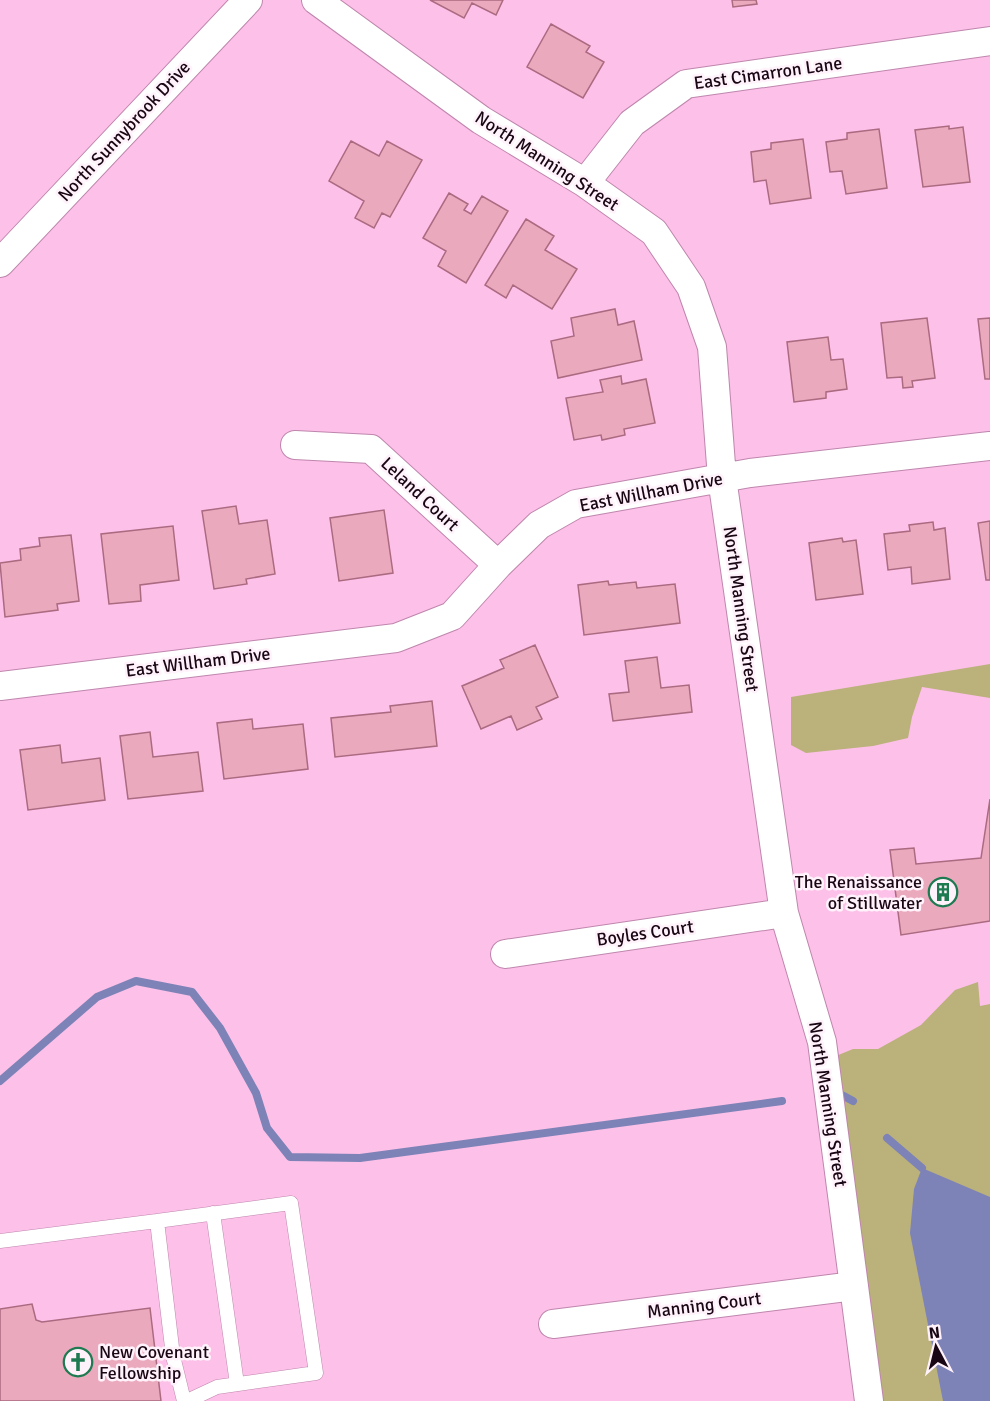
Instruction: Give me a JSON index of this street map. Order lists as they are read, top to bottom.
{
  "streets": {
    "street": [
      "East Cimarron Lane",
      "North Sunnybrook Drive",
      "North Manning Street",
      "East Willham Drive",
      "Leland Court",
      "Boyles Court",
      "Manning Court"
    ]
  },
  "crossings": [
    ["East Cimarron Lane", "North Manning Street"],
    ["North Manning Street", "East Willham Drive"],
    ["North Manning Street", "Boyles Court"],
    ["North Manning Street", "Manning Court"],
    ["East Willham Drive", "Leland Court"]
  ],
  "places": {
    "building": ["The Renaissance of Stillwater"],
    "church": ["New Covenant Fellowship"]
  },
  "north": "top"
}
